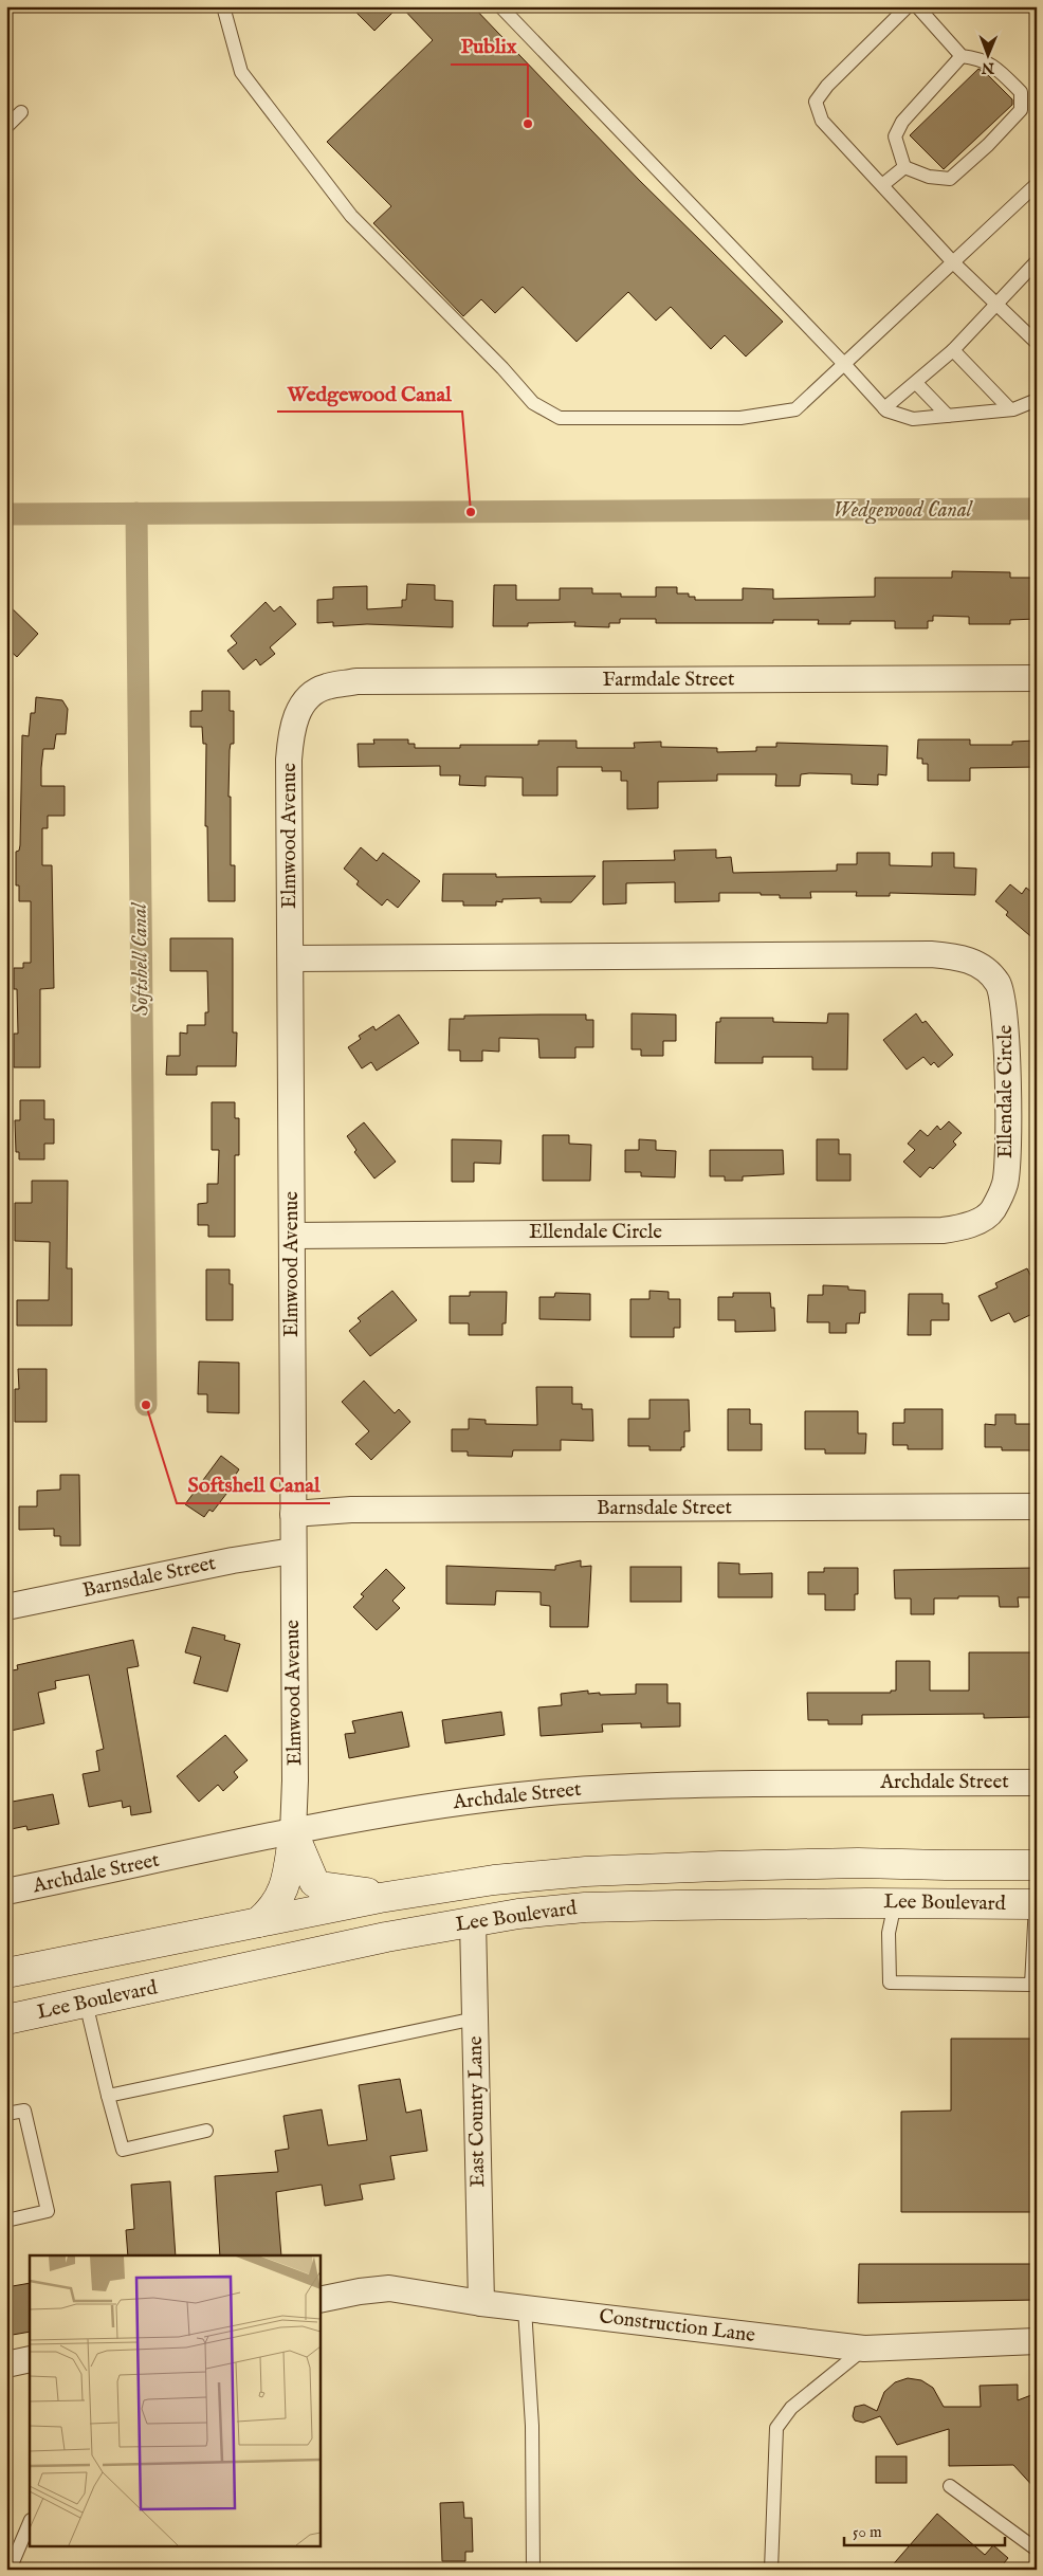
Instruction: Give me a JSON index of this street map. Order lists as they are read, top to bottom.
{
  "streets": {
    "main road": ["Lee Boulevard"],
    "street": [
      "Farmdale Street",
      "Elmwood Avenue",
      "Ellendale Circle",
      "Barnsdale Street",
      "Archdale Street",
      "East County Lane",
      "Construction Lane"
    ]
  },
  "crossings": [
    ["Farmdale Street", "Elmwood Avenue"],
    ["Elmwood Avenue", "Ellendale Circle"],
    ["Elmwood Avenue", "Barnsdale Street"],
    ["Elmwood Avenue", "Archdale Street"],
    ["Lee Boulevard", "East County Lane"],
    ["East County Lane", "Construction Lane"]
  ],
  "water": ["Wedgewood Canal", "Softshell Canal"],
  "places": ["Publix", "Wedgewood Canal", "Softshell Canal"],
  "scale_bar": "50 m",
  "north": "bottom"
}
